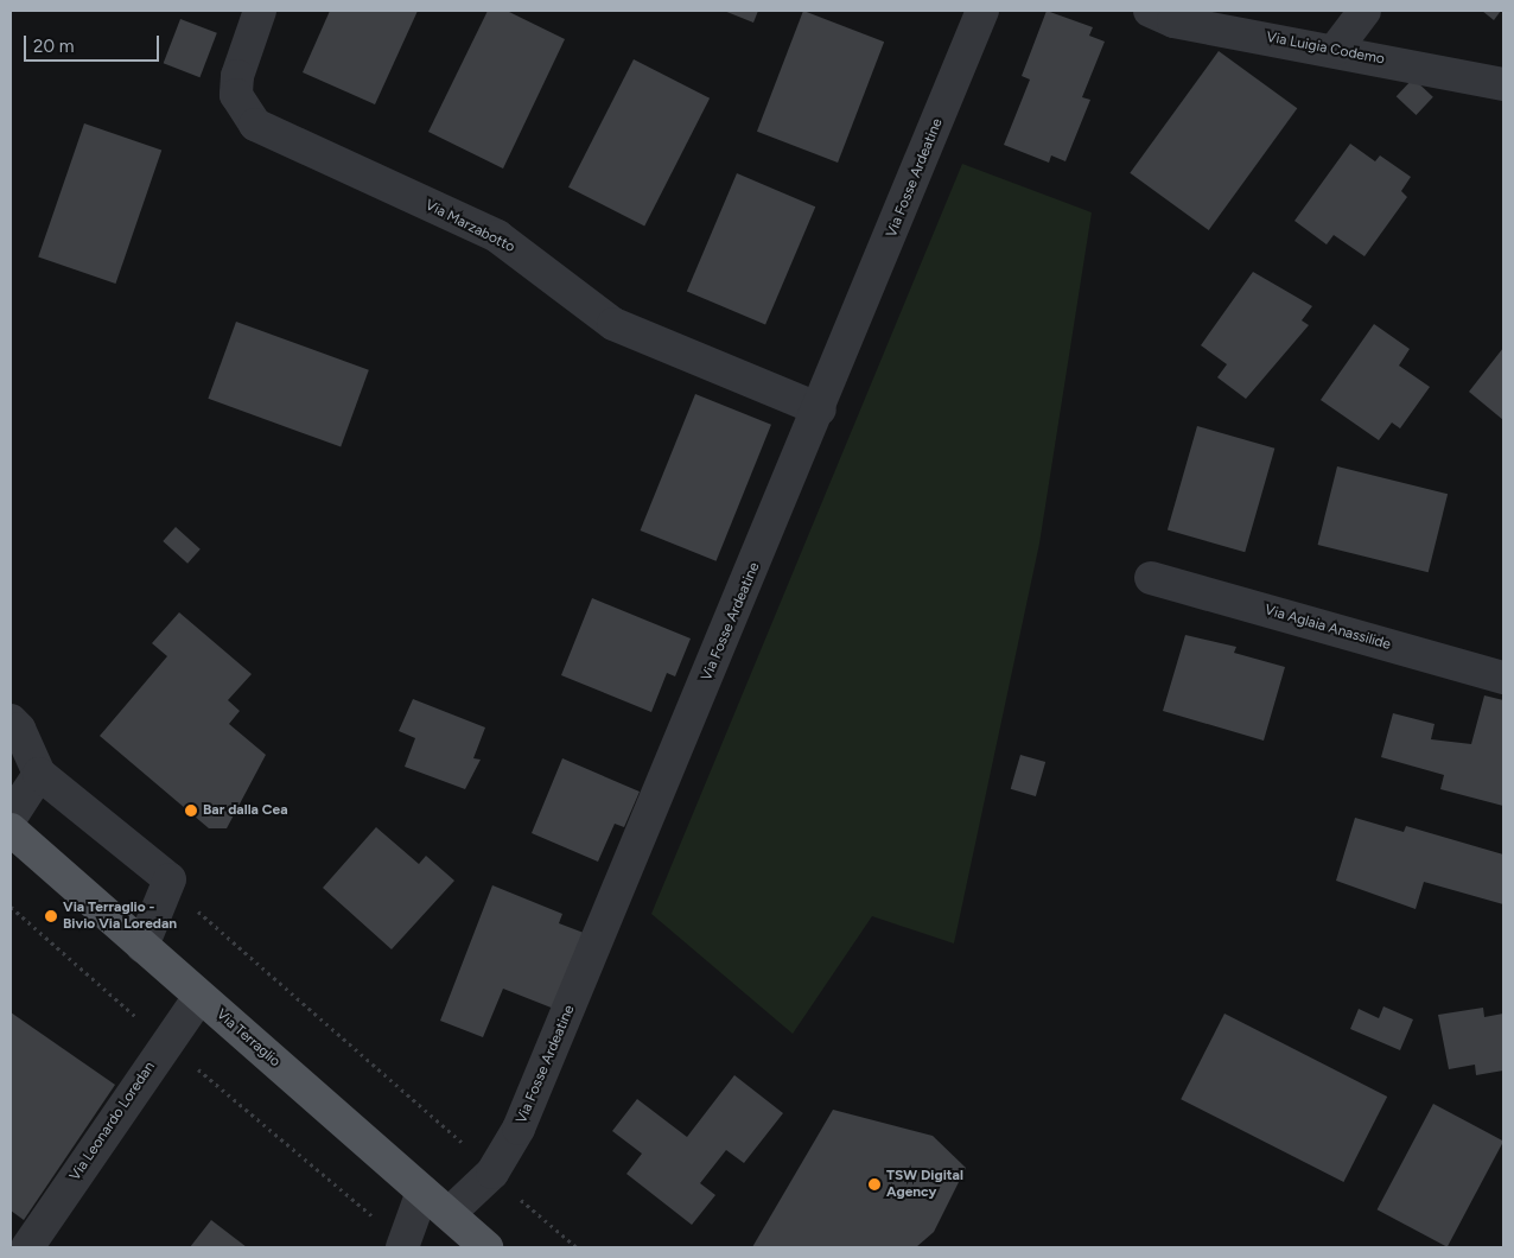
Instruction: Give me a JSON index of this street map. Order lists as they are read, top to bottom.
{
  "streets": {
    "main road": ["Via Terraglio"],
    "street": [
      "Via Luigia Codemo",
      "Via Fosse Ardeatine",
      "Via Marzabotto",
      "Via Aglaia Anassilide",
      "Via Leonardo Loredan"
    ]
  },
  "crossings": [
    ["Via Fosse Ardeatine", "Via Marzabotto"],
    ["Via Fosse Ardeatine", "Via Terraglio"],
    ["Via Terraglio", "Via Leonardo Loredan"]
  ],
  "places": ["Bar dalla Cea", "Via Terraglio - Bivio Via Loredan", "TSW Digital Agency"],
  "scale_bar": "20 m"
}
